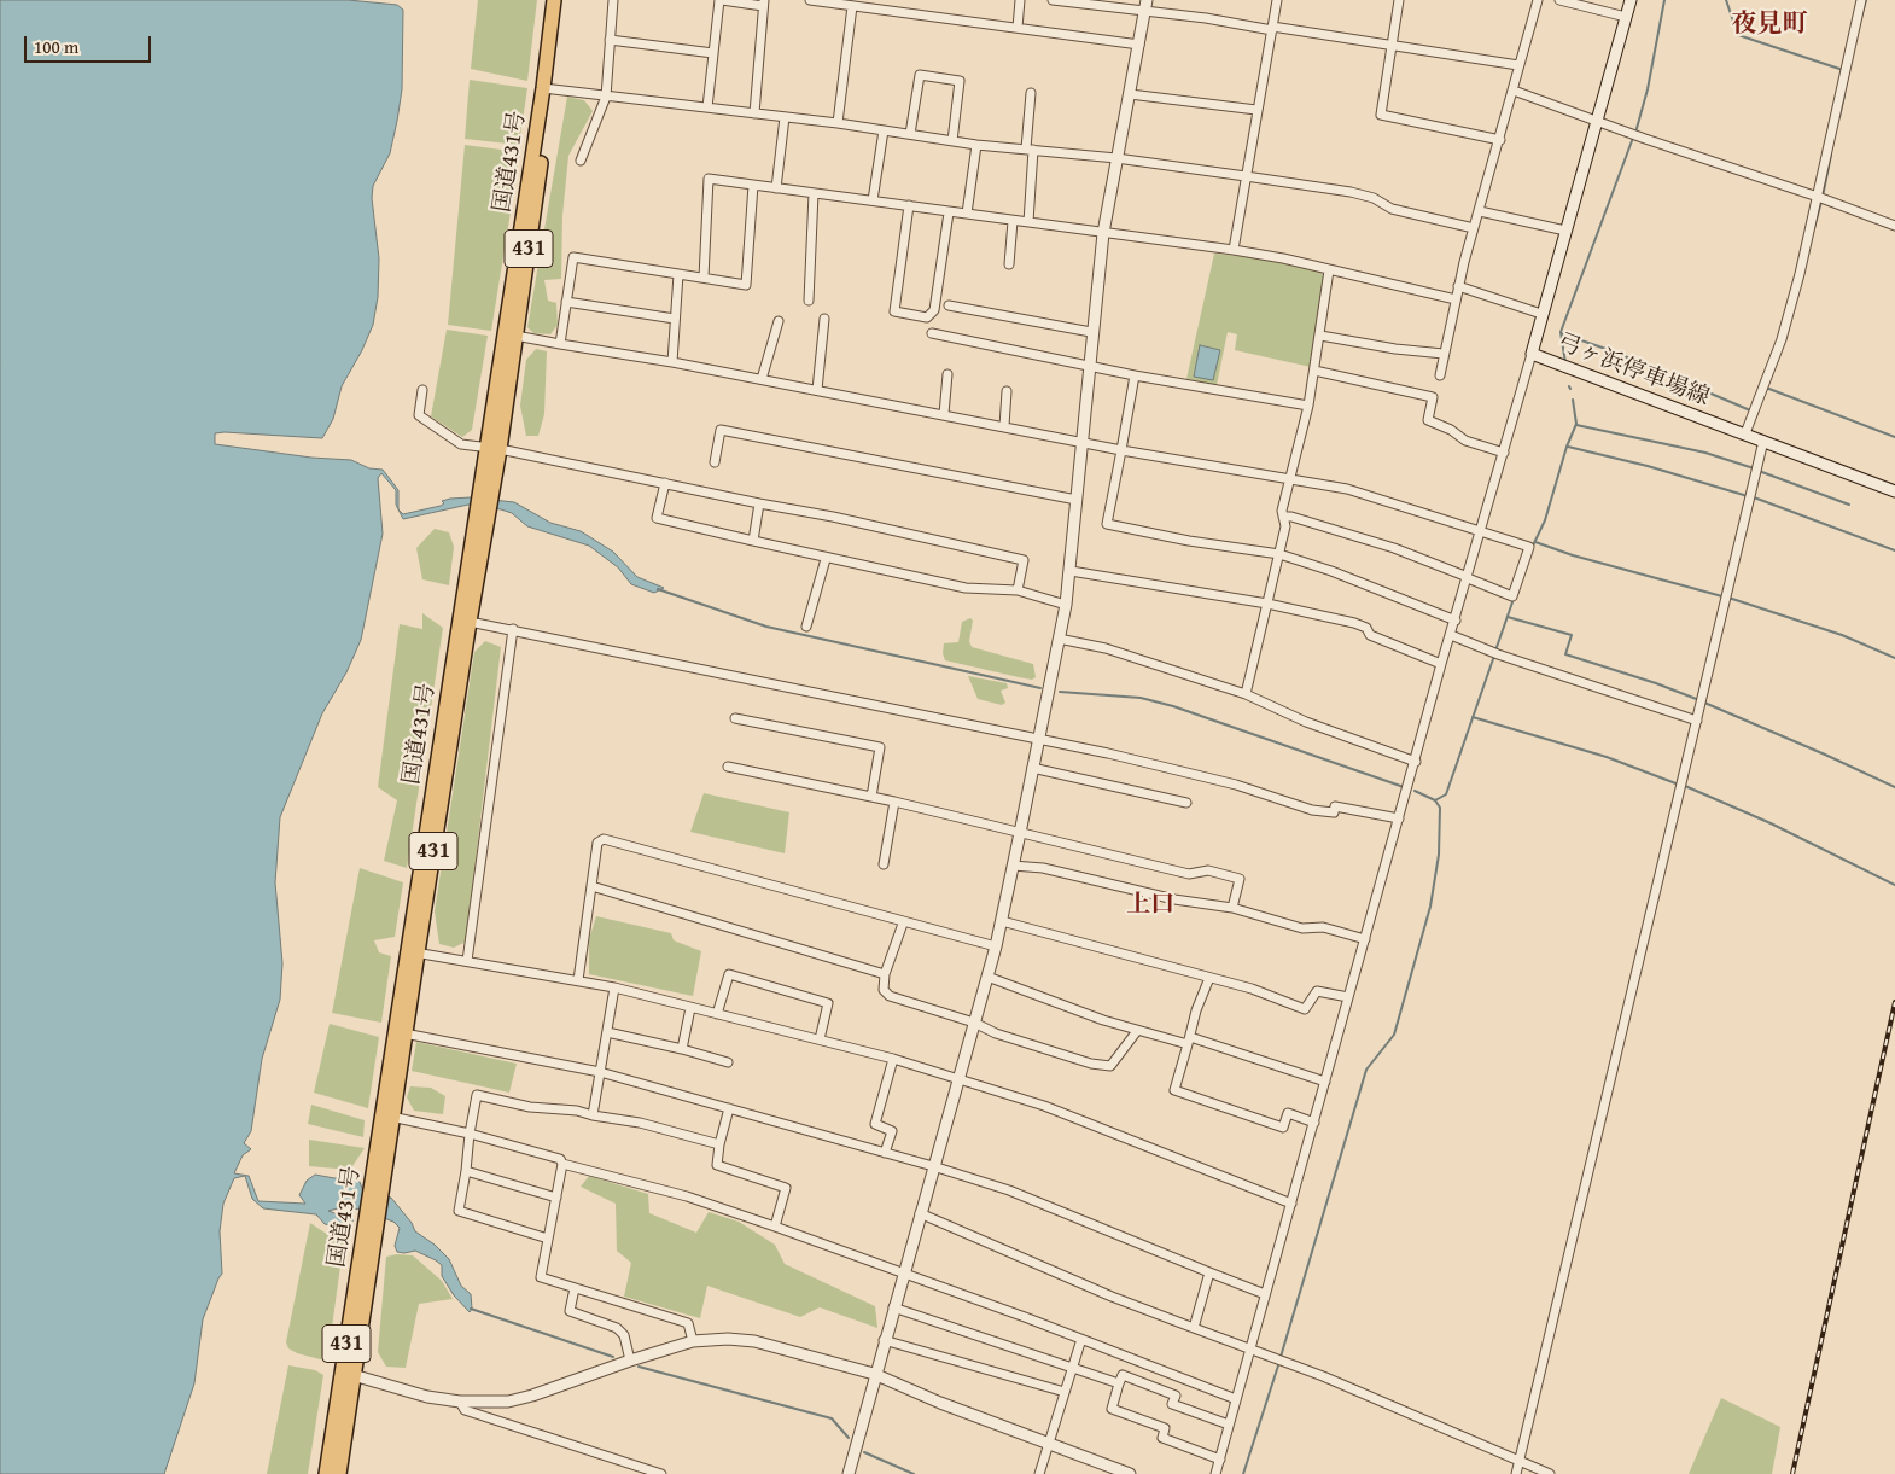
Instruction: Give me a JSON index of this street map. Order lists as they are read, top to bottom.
{
  "streets": {
    "highway": ["国道431号", "431"],
    "street": ["弓ヶ浜停車場線"]
  },
  "districts": ["夜見町", "上口"],
  "scale_bar": "100 m"
}
